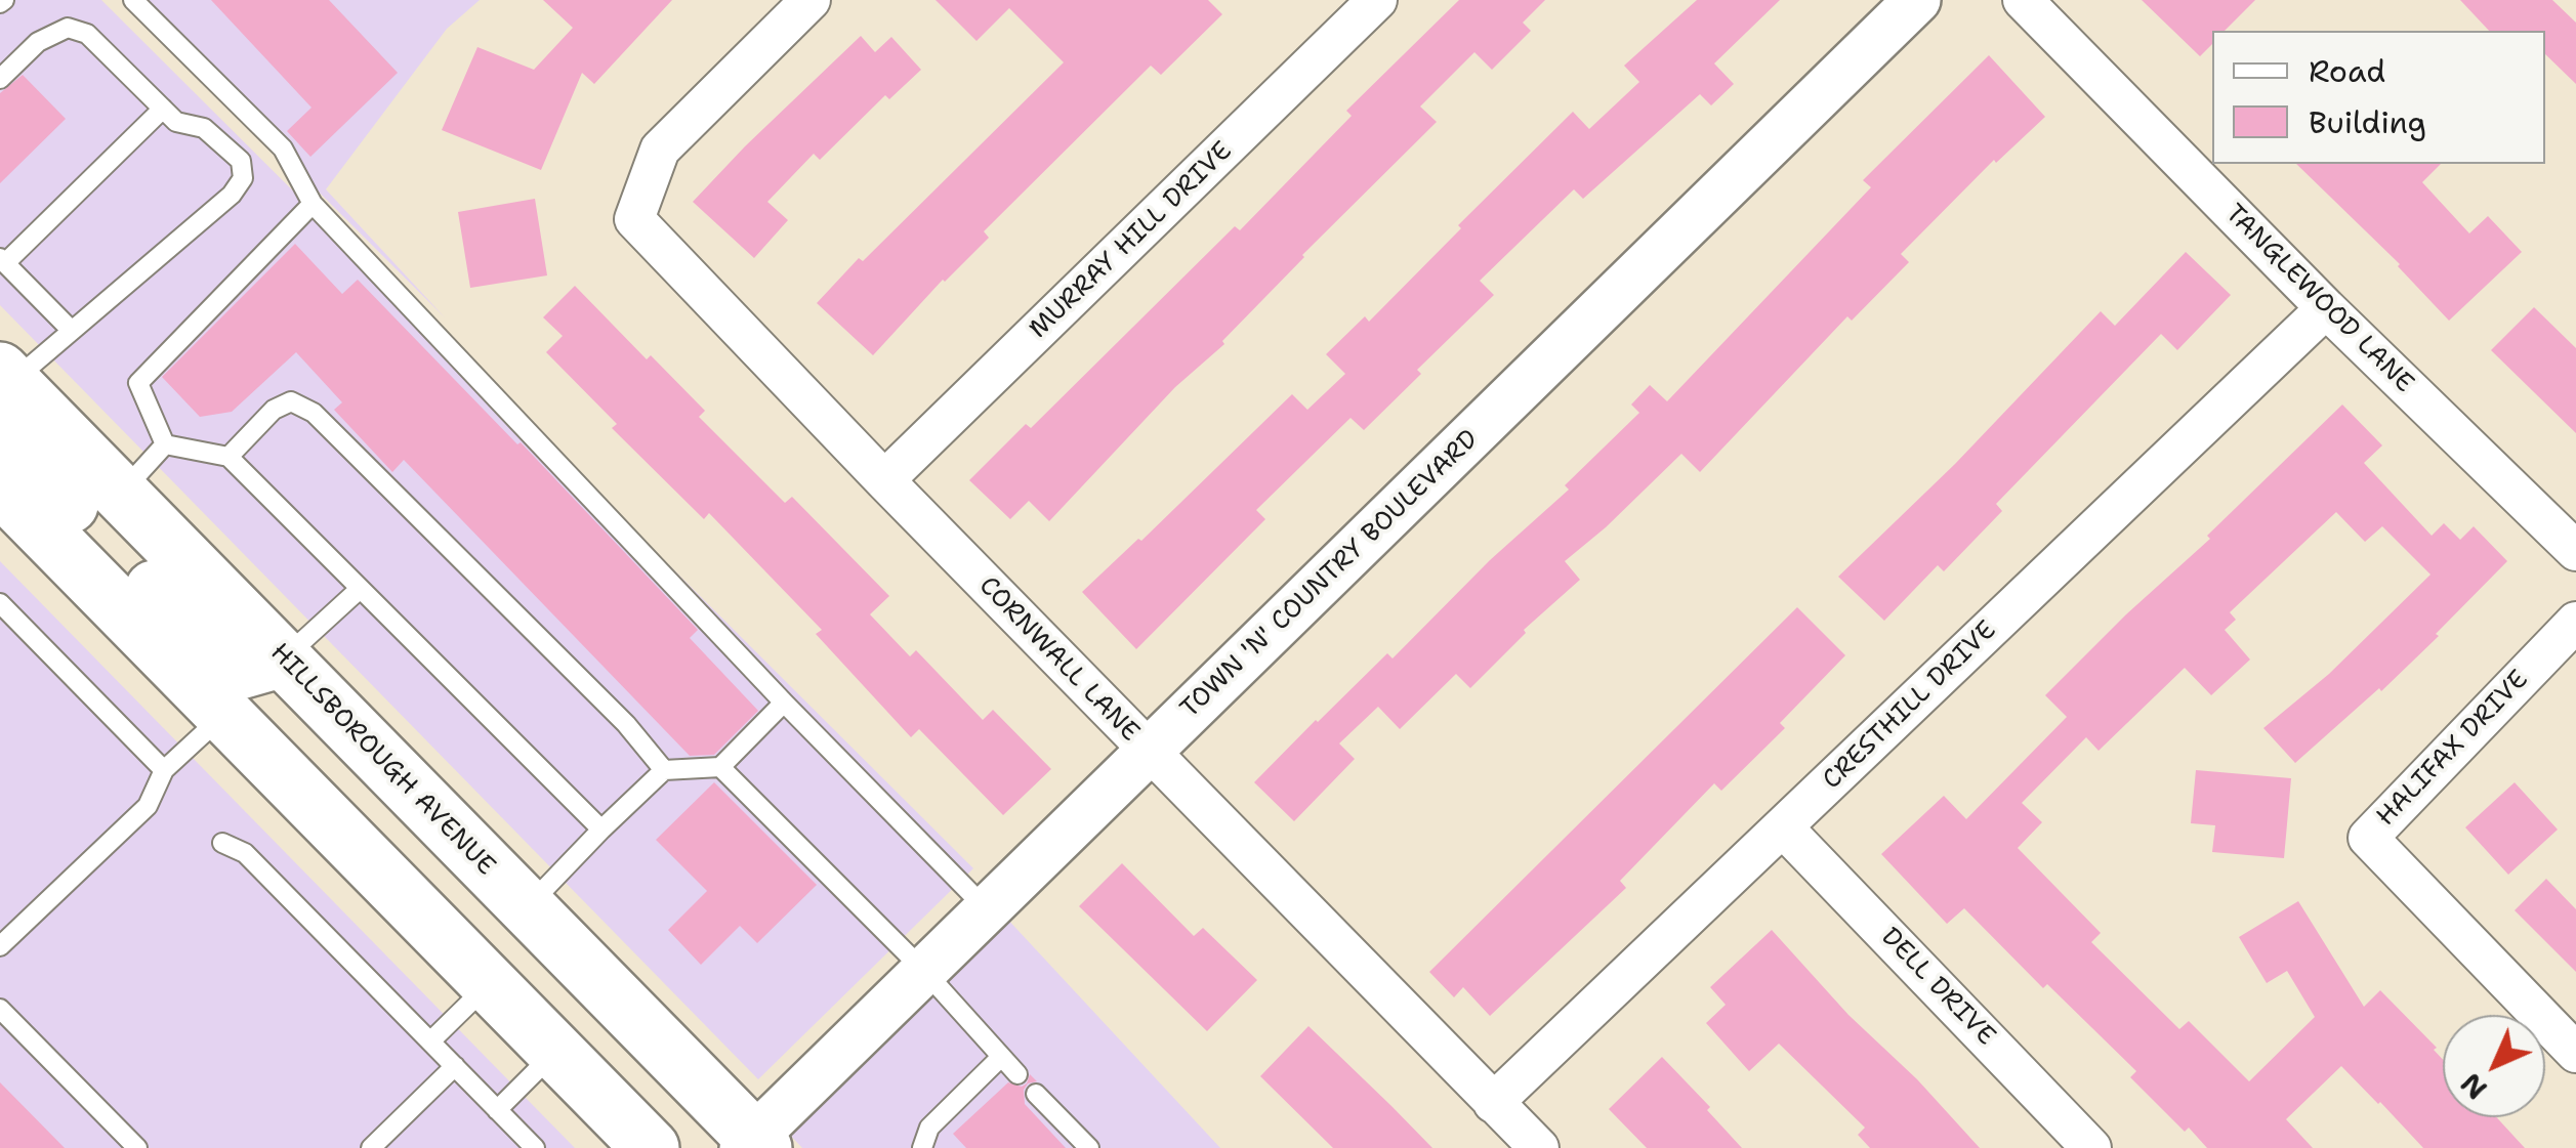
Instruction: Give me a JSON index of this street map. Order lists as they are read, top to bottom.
{
  "streets": {
    "main road": ["HILLSBOROUGH AVENUE"],
    "street": [
      "MURRAY HILL DRIVE",
      "TANGLEWOOD LANE",
      "TOWN 'N' COUNTRY BOULEVARD",
      "CORNWALL LANE",
      "CRESTHILL DRIVE",
      "HALIFAX DRIVE",
      "DELL DRIVE"
    ]
  },
  "crossings": [
    ["MURRAY HILL DRIVE", "CORNWALL LANE"],
    ["TANGLEWOOD LANE", "CRESTHILL DRIVE"],
    ["TOWN 'N' COUNTRY BOULEVARD", "CORNWALL LANE"],
    ["TOWN 'N' COUNTRY BOULEVARD", "HILLSBOROUGH AVENUE"],
    ["CORNWALL LANE", "CRESTHILL DRIVE"],
    ["CRESTHILL DRIVE", "DELL DRIVE"]
  ],
  "legend": ["Road", "Building"],
  "north": "bottom left"
}
